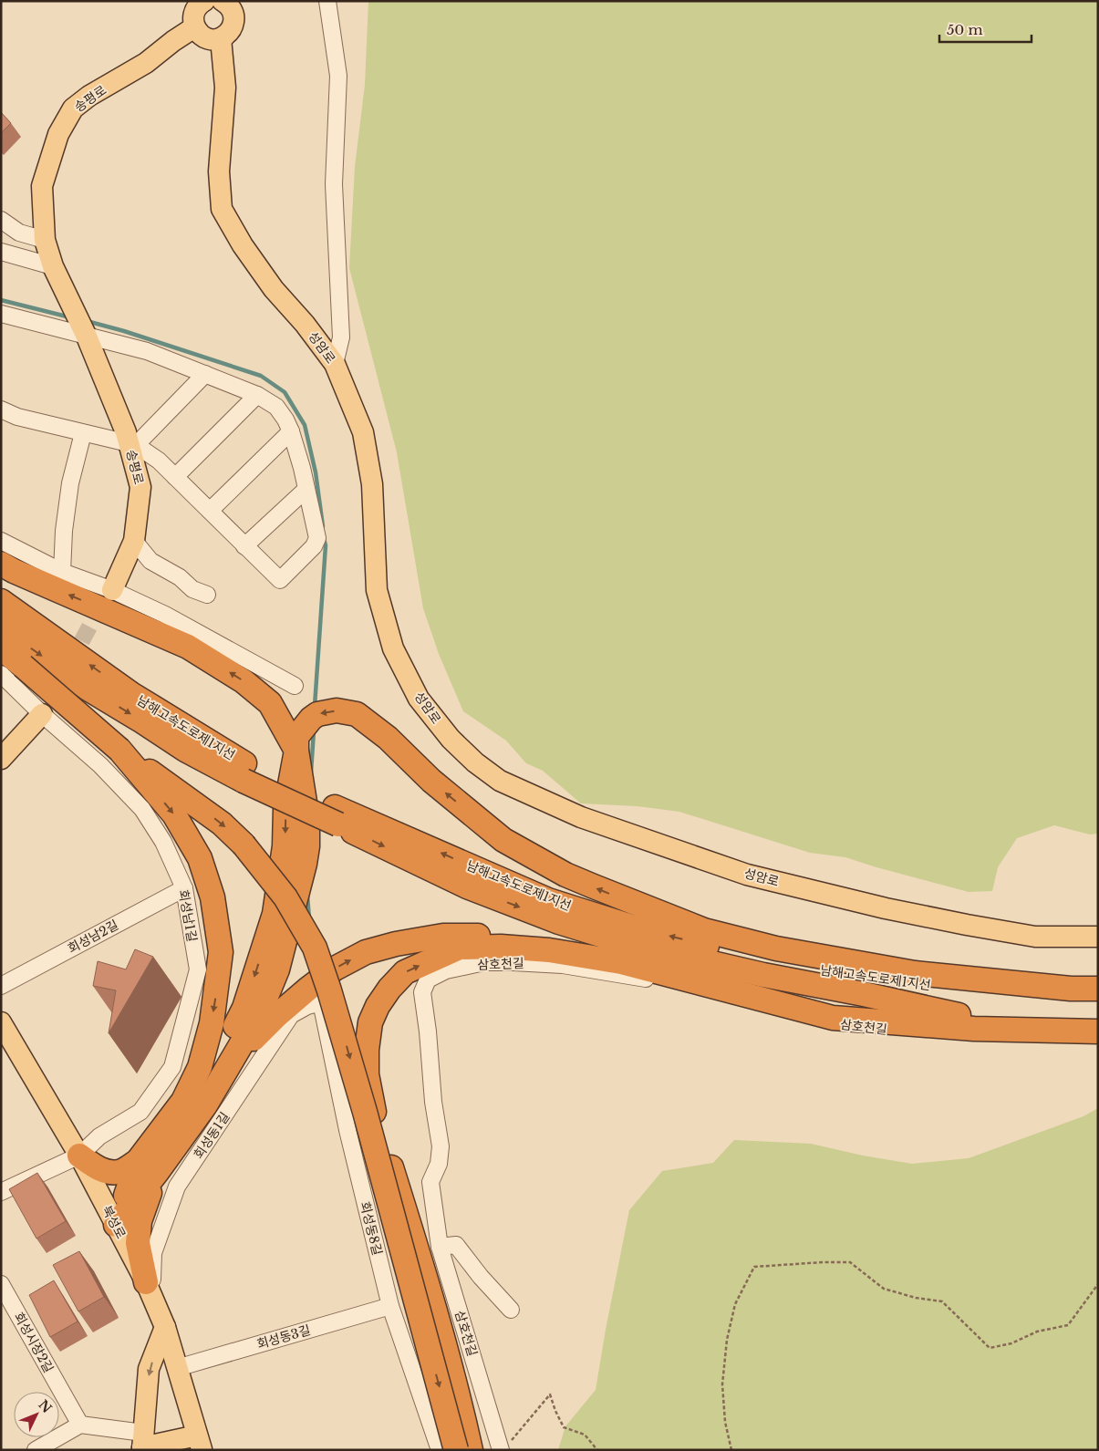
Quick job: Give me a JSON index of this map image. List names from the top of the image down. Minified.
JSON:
{"streets":{"highway":["남해고속도로제1지선"],"main road":["송평로","성암로","북성로"],"street":["회성남1길","회성남2길","삼호천길","회성동1길","회성동8길","회성동3길","회성시장2길"]},"crossings":[["회성남1길","회성남2길"],["회성남1길","북성로"],["회성동1길","북성로"],["회성동1길","회성동8길"],["북성로","회성동3길"],["회성동8길","회성동3길"]],"scale_bar":"50 m","north":"top right"}
